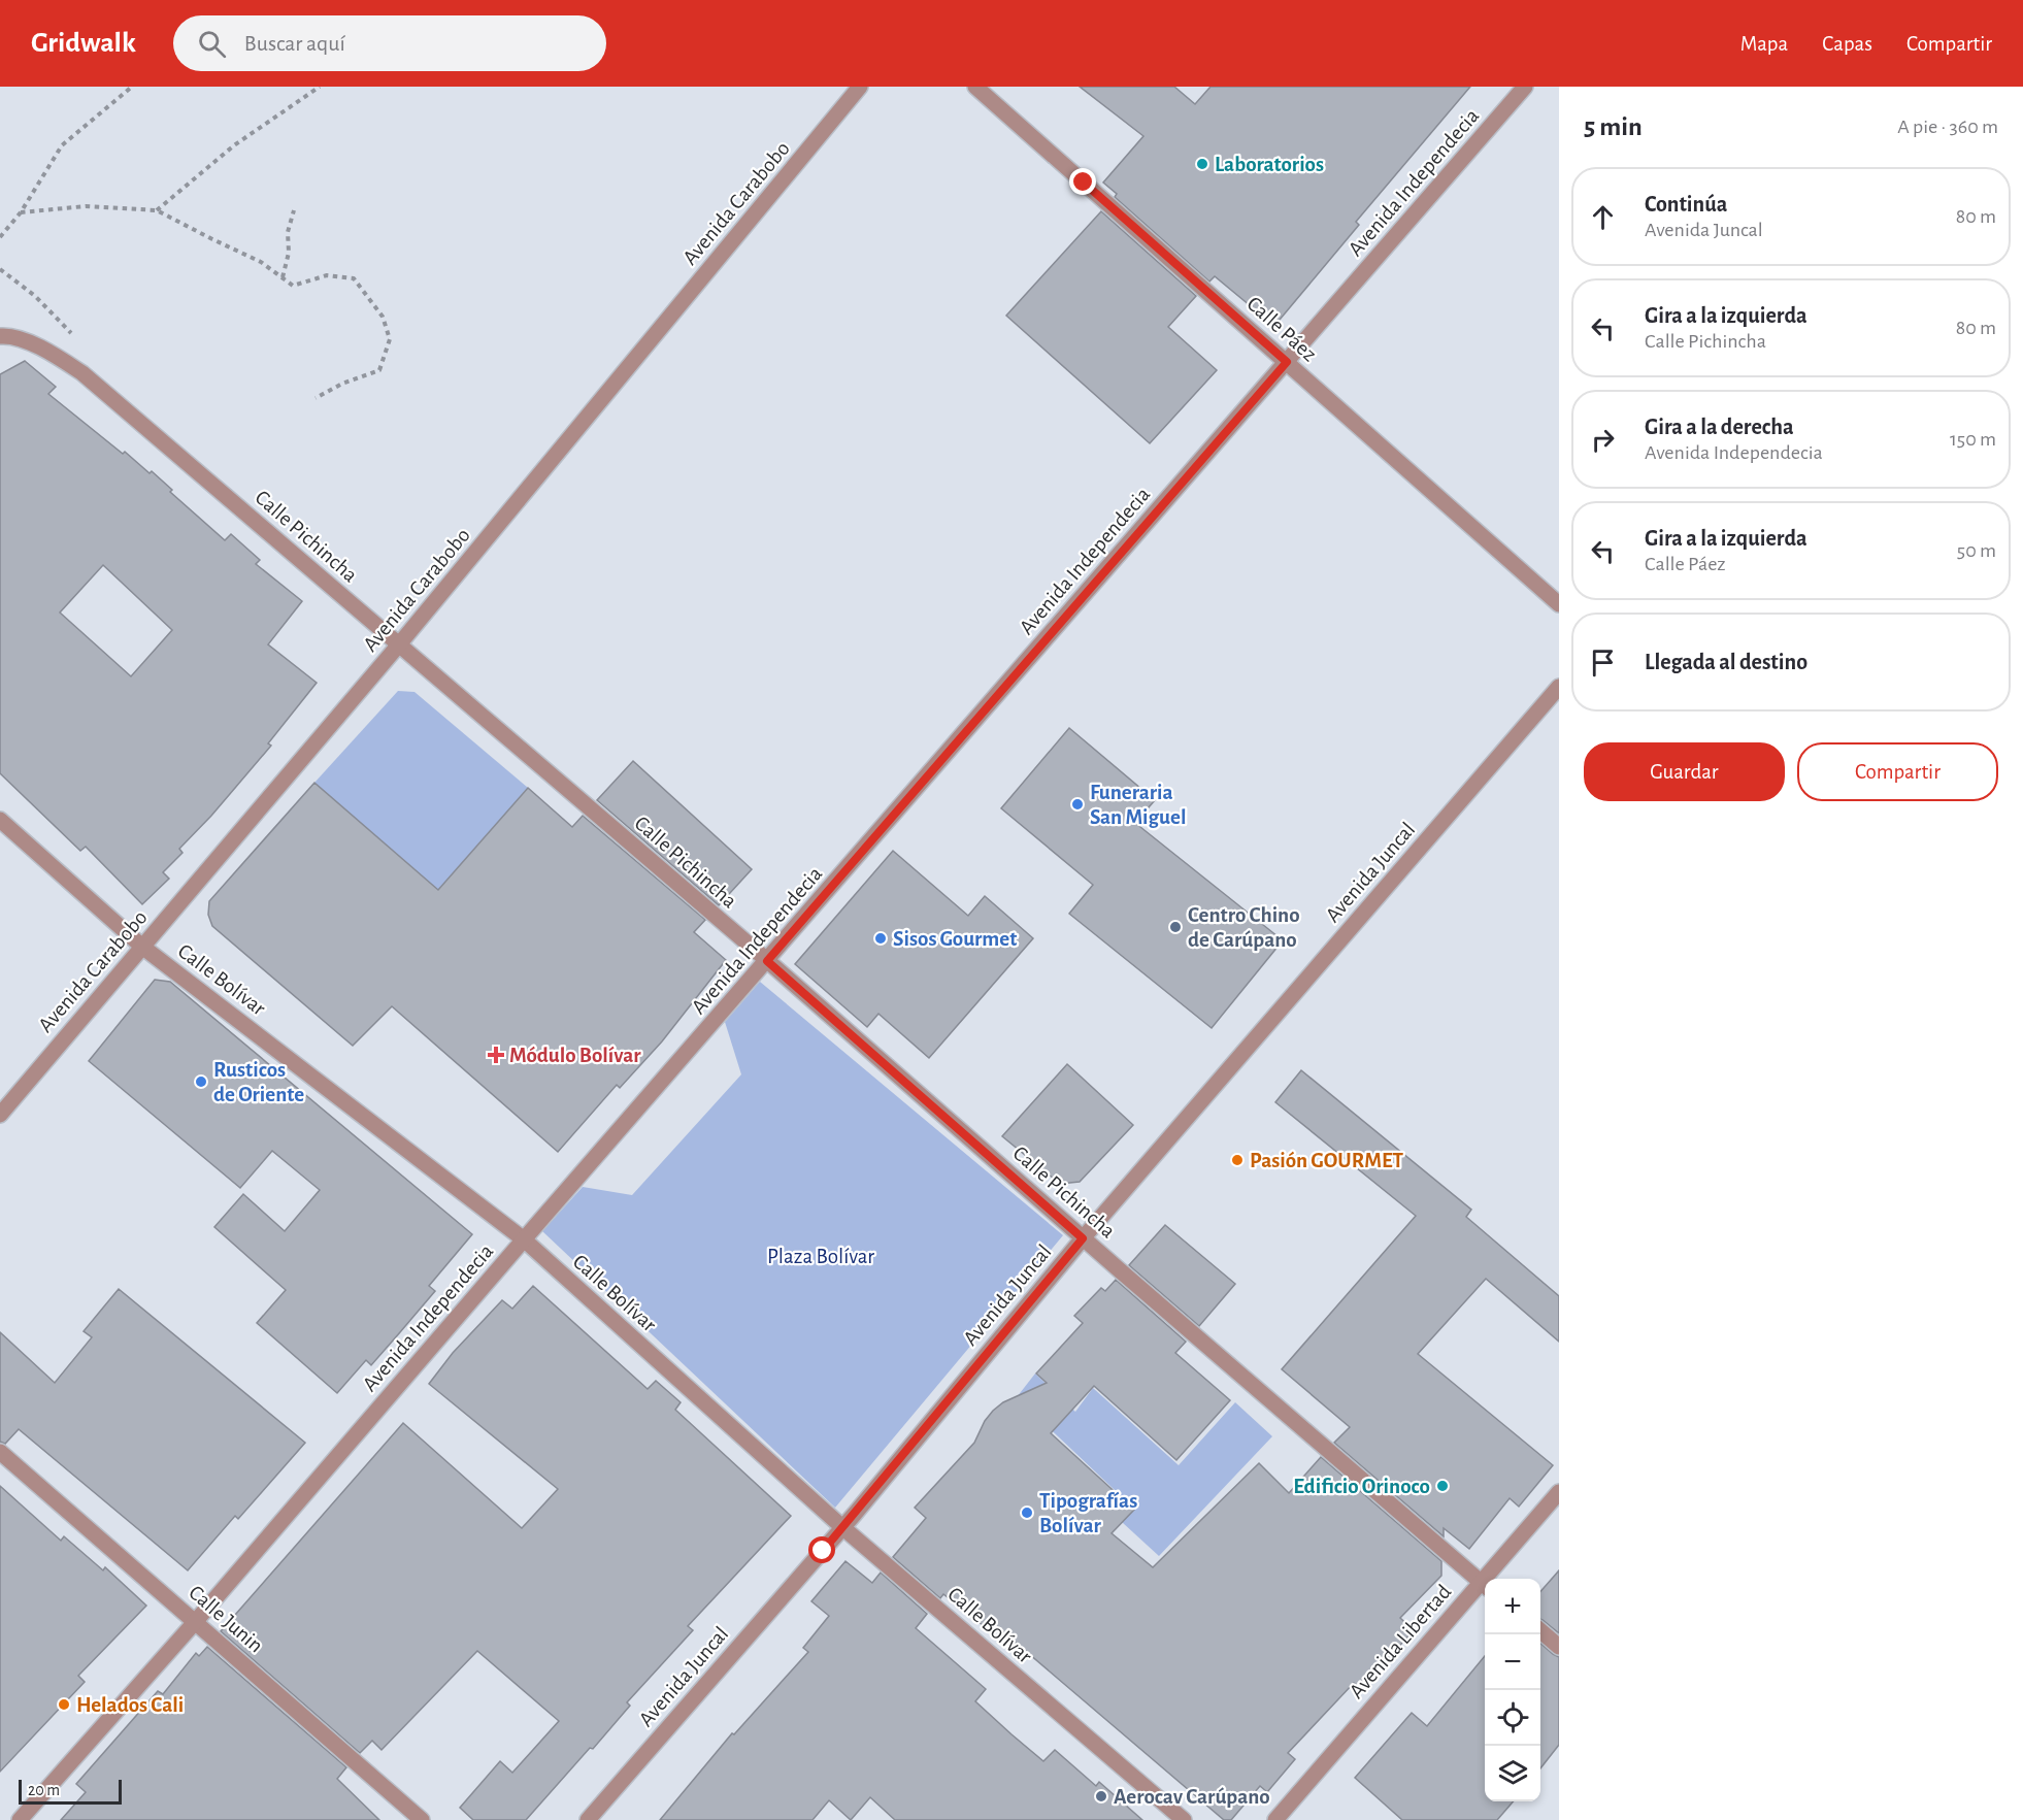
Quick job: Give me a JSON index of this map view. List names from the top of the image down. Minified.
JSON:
{"streets":{"street":["Avenida Independecia","Avenida Carabobo","Calle Páez","Calle Pichincha","Avenida Juncal","Calle Bolívar","Calle Junin","Avenida Libertad"]},"crossings":[["Avenida Independecia","Calle Páez"],["Avenida Independecia","Calle Pichincha"],["Avenida Independecia","Calle Bolívar"],["Avenida Independecia","Calle Junin"],["Avenida Carabobo","Calle Pichincha"],["Avenida Carabobo","Calle Bolívar"],["Calle Pichincha","Avenida Juncal"],["Calle Pichincha","Avenida Libertad"],["Avenida Juncal","Calle Bolívar"]],"parks":["Plaza Bolívar"],"places":{"other":["Laboratorios","Funeraria San Miguel","Centro Chino de Carúpano","Sisos Gourmet","Rusticos de Oriente","Pasión GOURMET","Edificio Orinoco","Tipografías Bolívar","Helados Cali","Aerocav Carúpano"],"health":["Módulo Bolívar"]},"scale_bar":"20 m","page":{"header":"Gridwalk","search":"Buscar aquí","nav":["Mapa","Capas","Compartir"],"heading":["5 min","A pie · 360 m"],"list":[["Continúa","Avenida Juncal","80 m"],["Gira a la izquierda","Calle Pichincha","80 m"],["Gira a la derecha","Avenida Independecia","150 m"],["Gira a la izquierda","Calle Páez","50 m"],"Llegada al destino"],"buttons":["Guardar","Compartir"],"map_buttons":["+","−"],"scale":"20 m"}}
